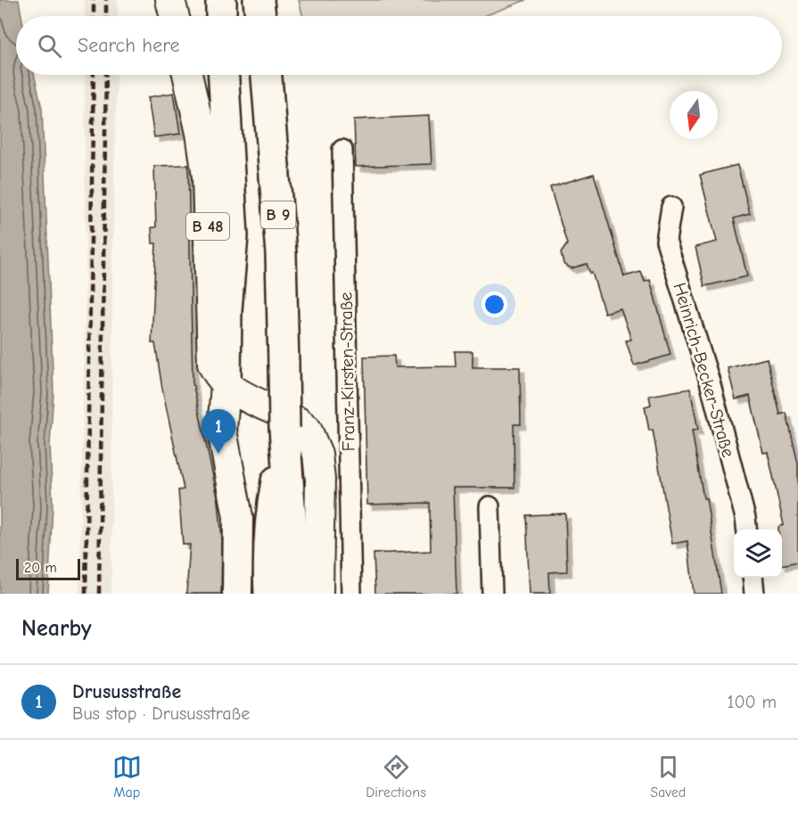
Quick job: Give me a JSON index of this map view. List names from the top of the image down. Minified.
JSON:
{"streets":{"highway":["B 9"],"main road":["B 48"],"street":["Heinrich-Becker-Straße","Franz-Kirsten-Straße"]},"scale_bar":"20 m","north":"bottom","page":{"search":"Search here","pins":"1","scale":"20 m","heading":"Nearby","list":[{"mark":"1","name":"Drususstraße","note":"Bus stop · Drususstraße","value":"100 m"}],"nav":["Map","Directions","Saved"]}}
